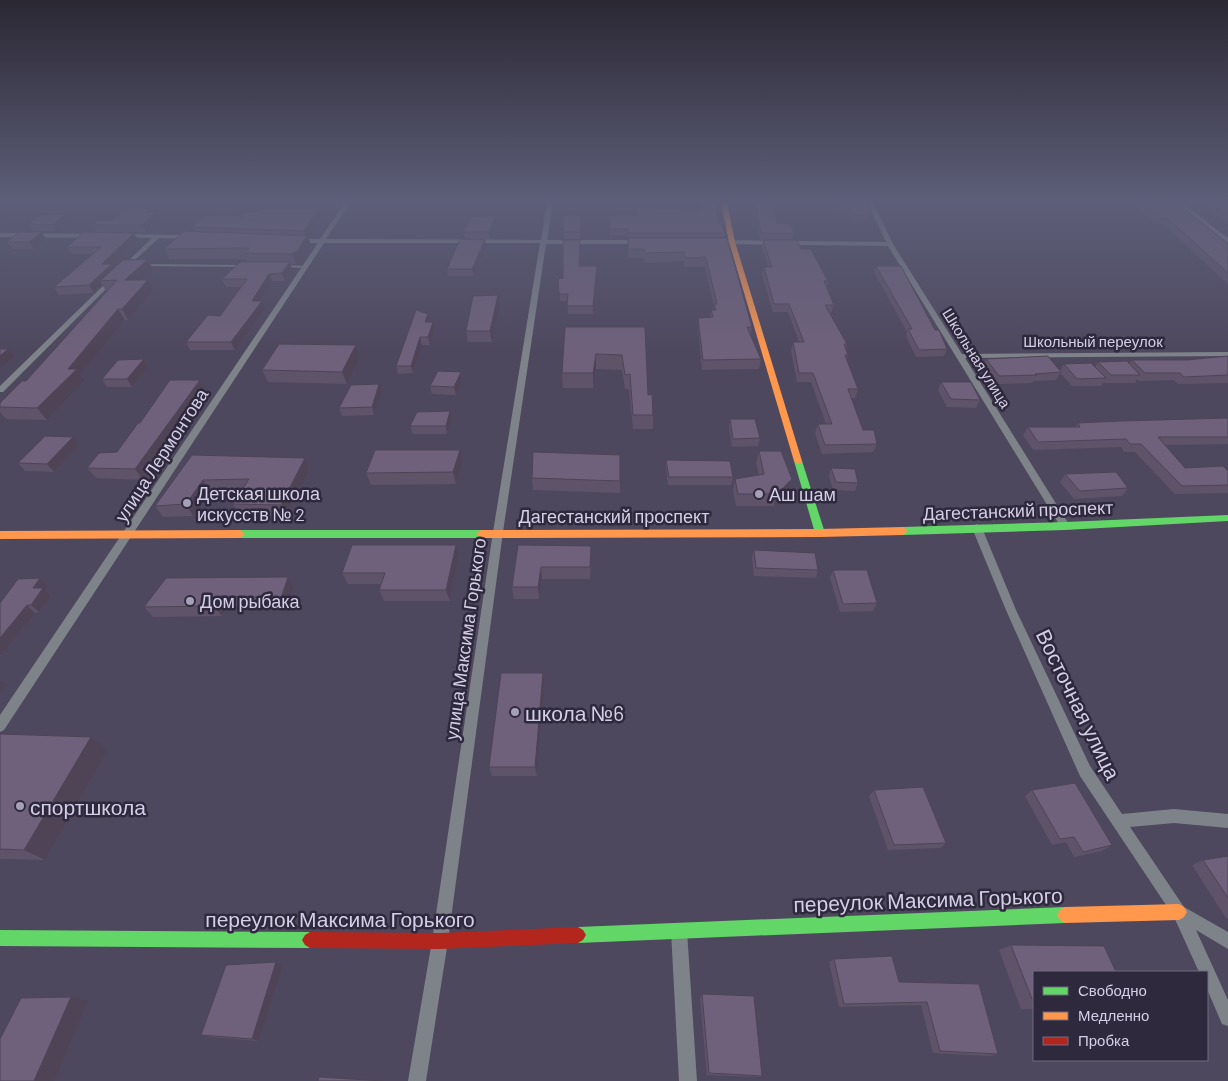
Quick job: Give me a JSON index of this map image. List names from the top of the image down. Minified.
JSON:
{"streets":{"main road":["Дагестанский проспект","переулок Максима Горького"],"street":["Школьный переулок","Школьная улица","улица Лермонтова","улица Максима Горького","Восточная улица"]},"crossings":[["Школьный переулок","Школьная улица"],["Школьная улица","Дагестанский проспект"],["улица Лермонтова","Дагестанский проспект"],["Дагестанский проспект","улица Максима Горького"],["Дагестанский проспект","Восточная улица"],["улица Максима Горького","переулок Максима Горького"],["Восточная улица","переулок Максима Горького"]],"places":["Аш шам","Детская школа искусств № 2","Дом рыбака","школа №6","спортшкола"],"legend":["Свободно","Медленно","Пробка"]}
